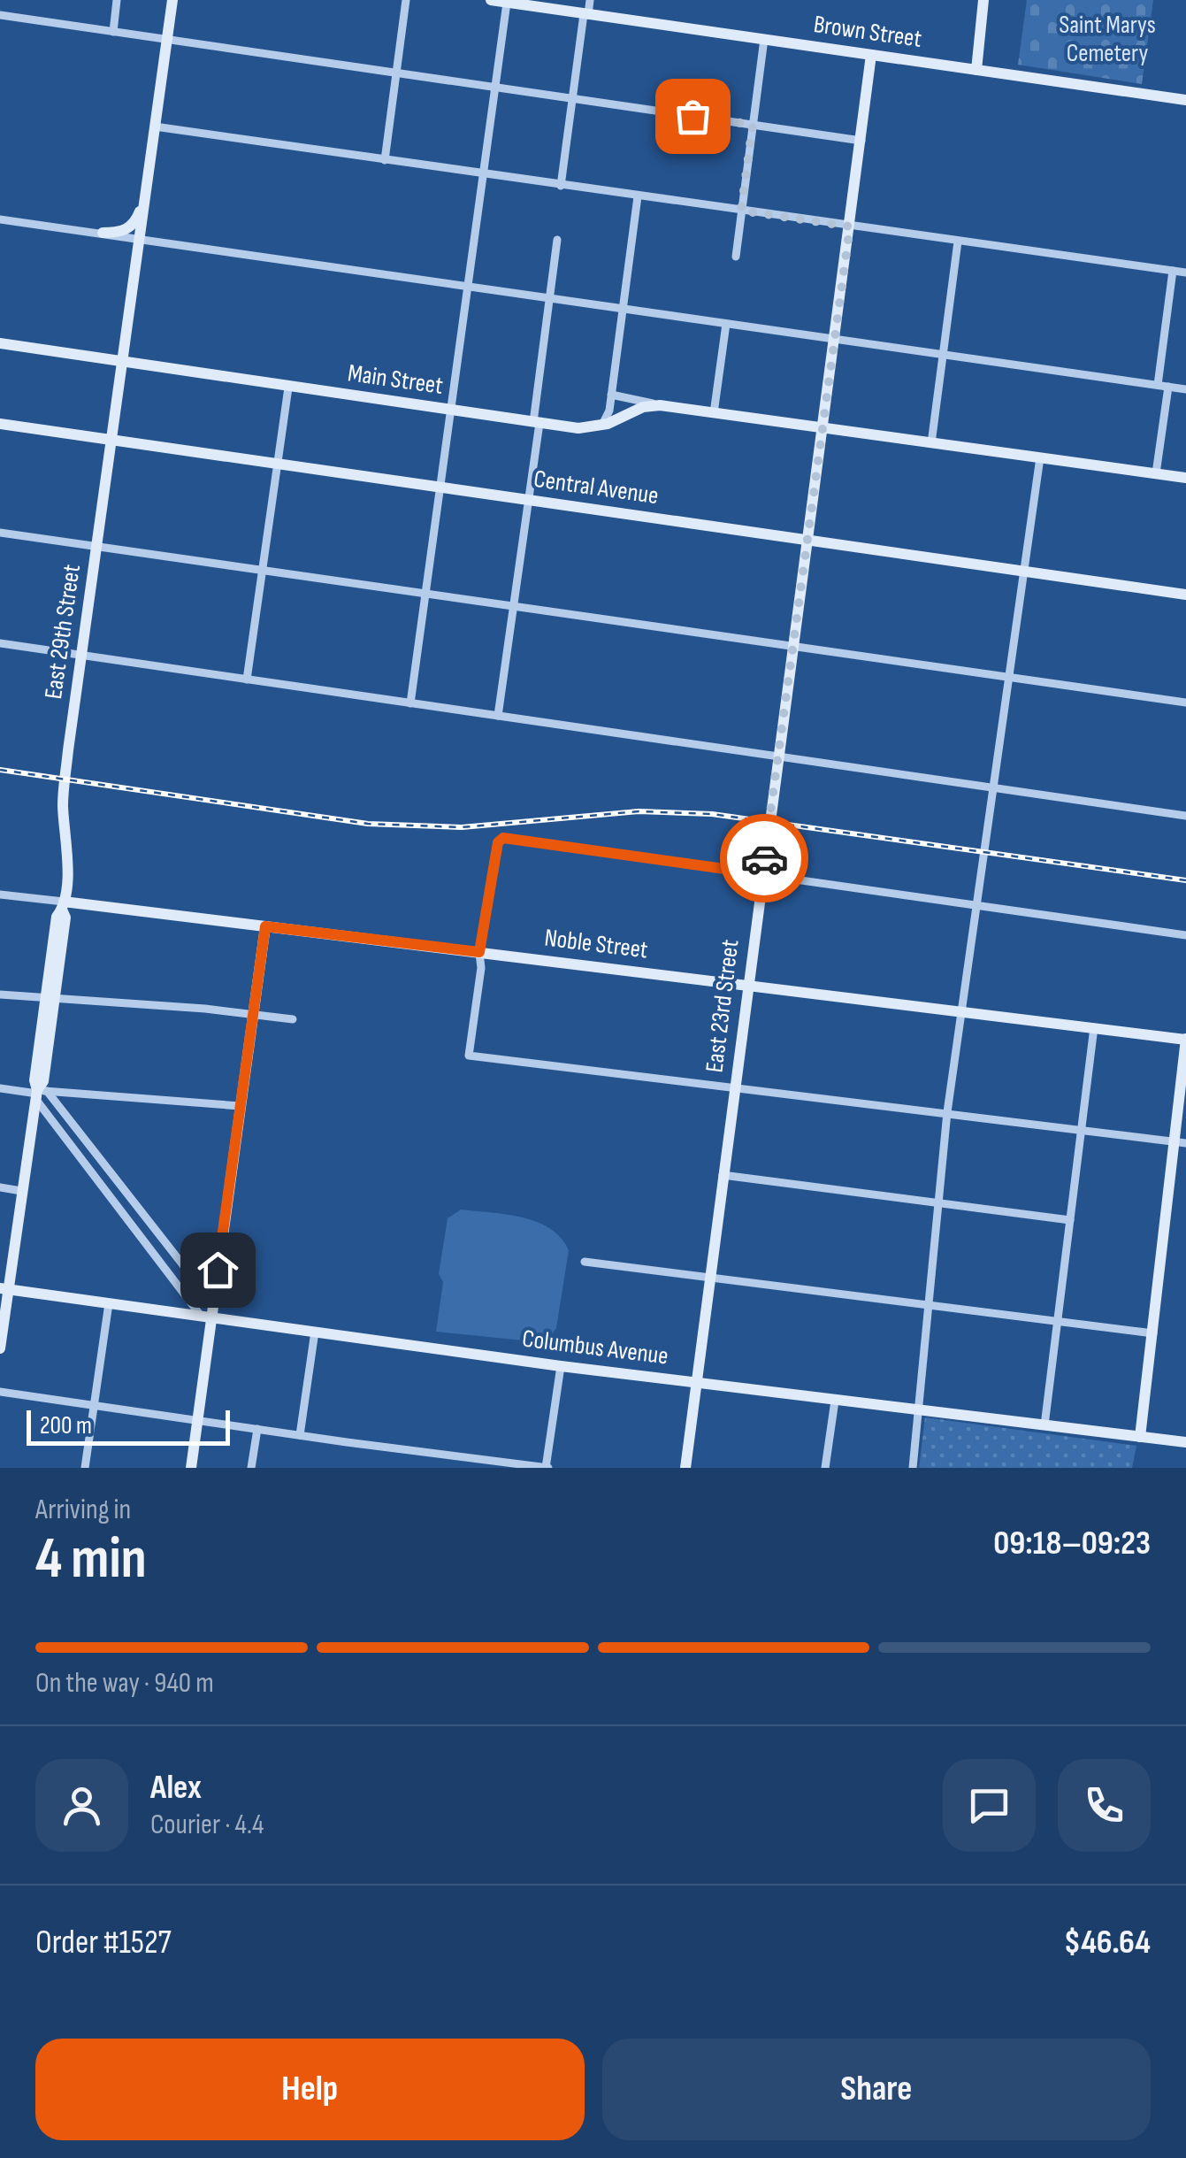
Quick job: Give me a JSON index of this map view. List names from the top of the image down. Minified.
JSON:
{"streets":{"street":["Brown Street","Main Street","Central Avenue","East 29th Street","Noble Street","East 23rd Street","Columbus Avenue"]},"crossings":[["Brown Street","East 23rd Street"],["Main Street","East 29th Street"],["Main Street","East 23rd Street"],["Central Avenue","East 29th Street"],["Central Avenue","East 23rd Street"],["East 29th Street","Noble Street"],["East 29th Street","Columbus Avenue"],["Noble Street","East 23rd Street"],["East 23rd Street","Columbus Avenue"]],"parks":["Saint Marys Cemetery"],"scale_bar":"200 m","page":{"scale":"200 m","heading":["4 min","Arriving in","09:18–09:23"],"panel":["Alex","Courier · 4.4","Order #1527","$46.64"],"bar":"On the way · 940 m","buttons":["Help","Share"]}}
